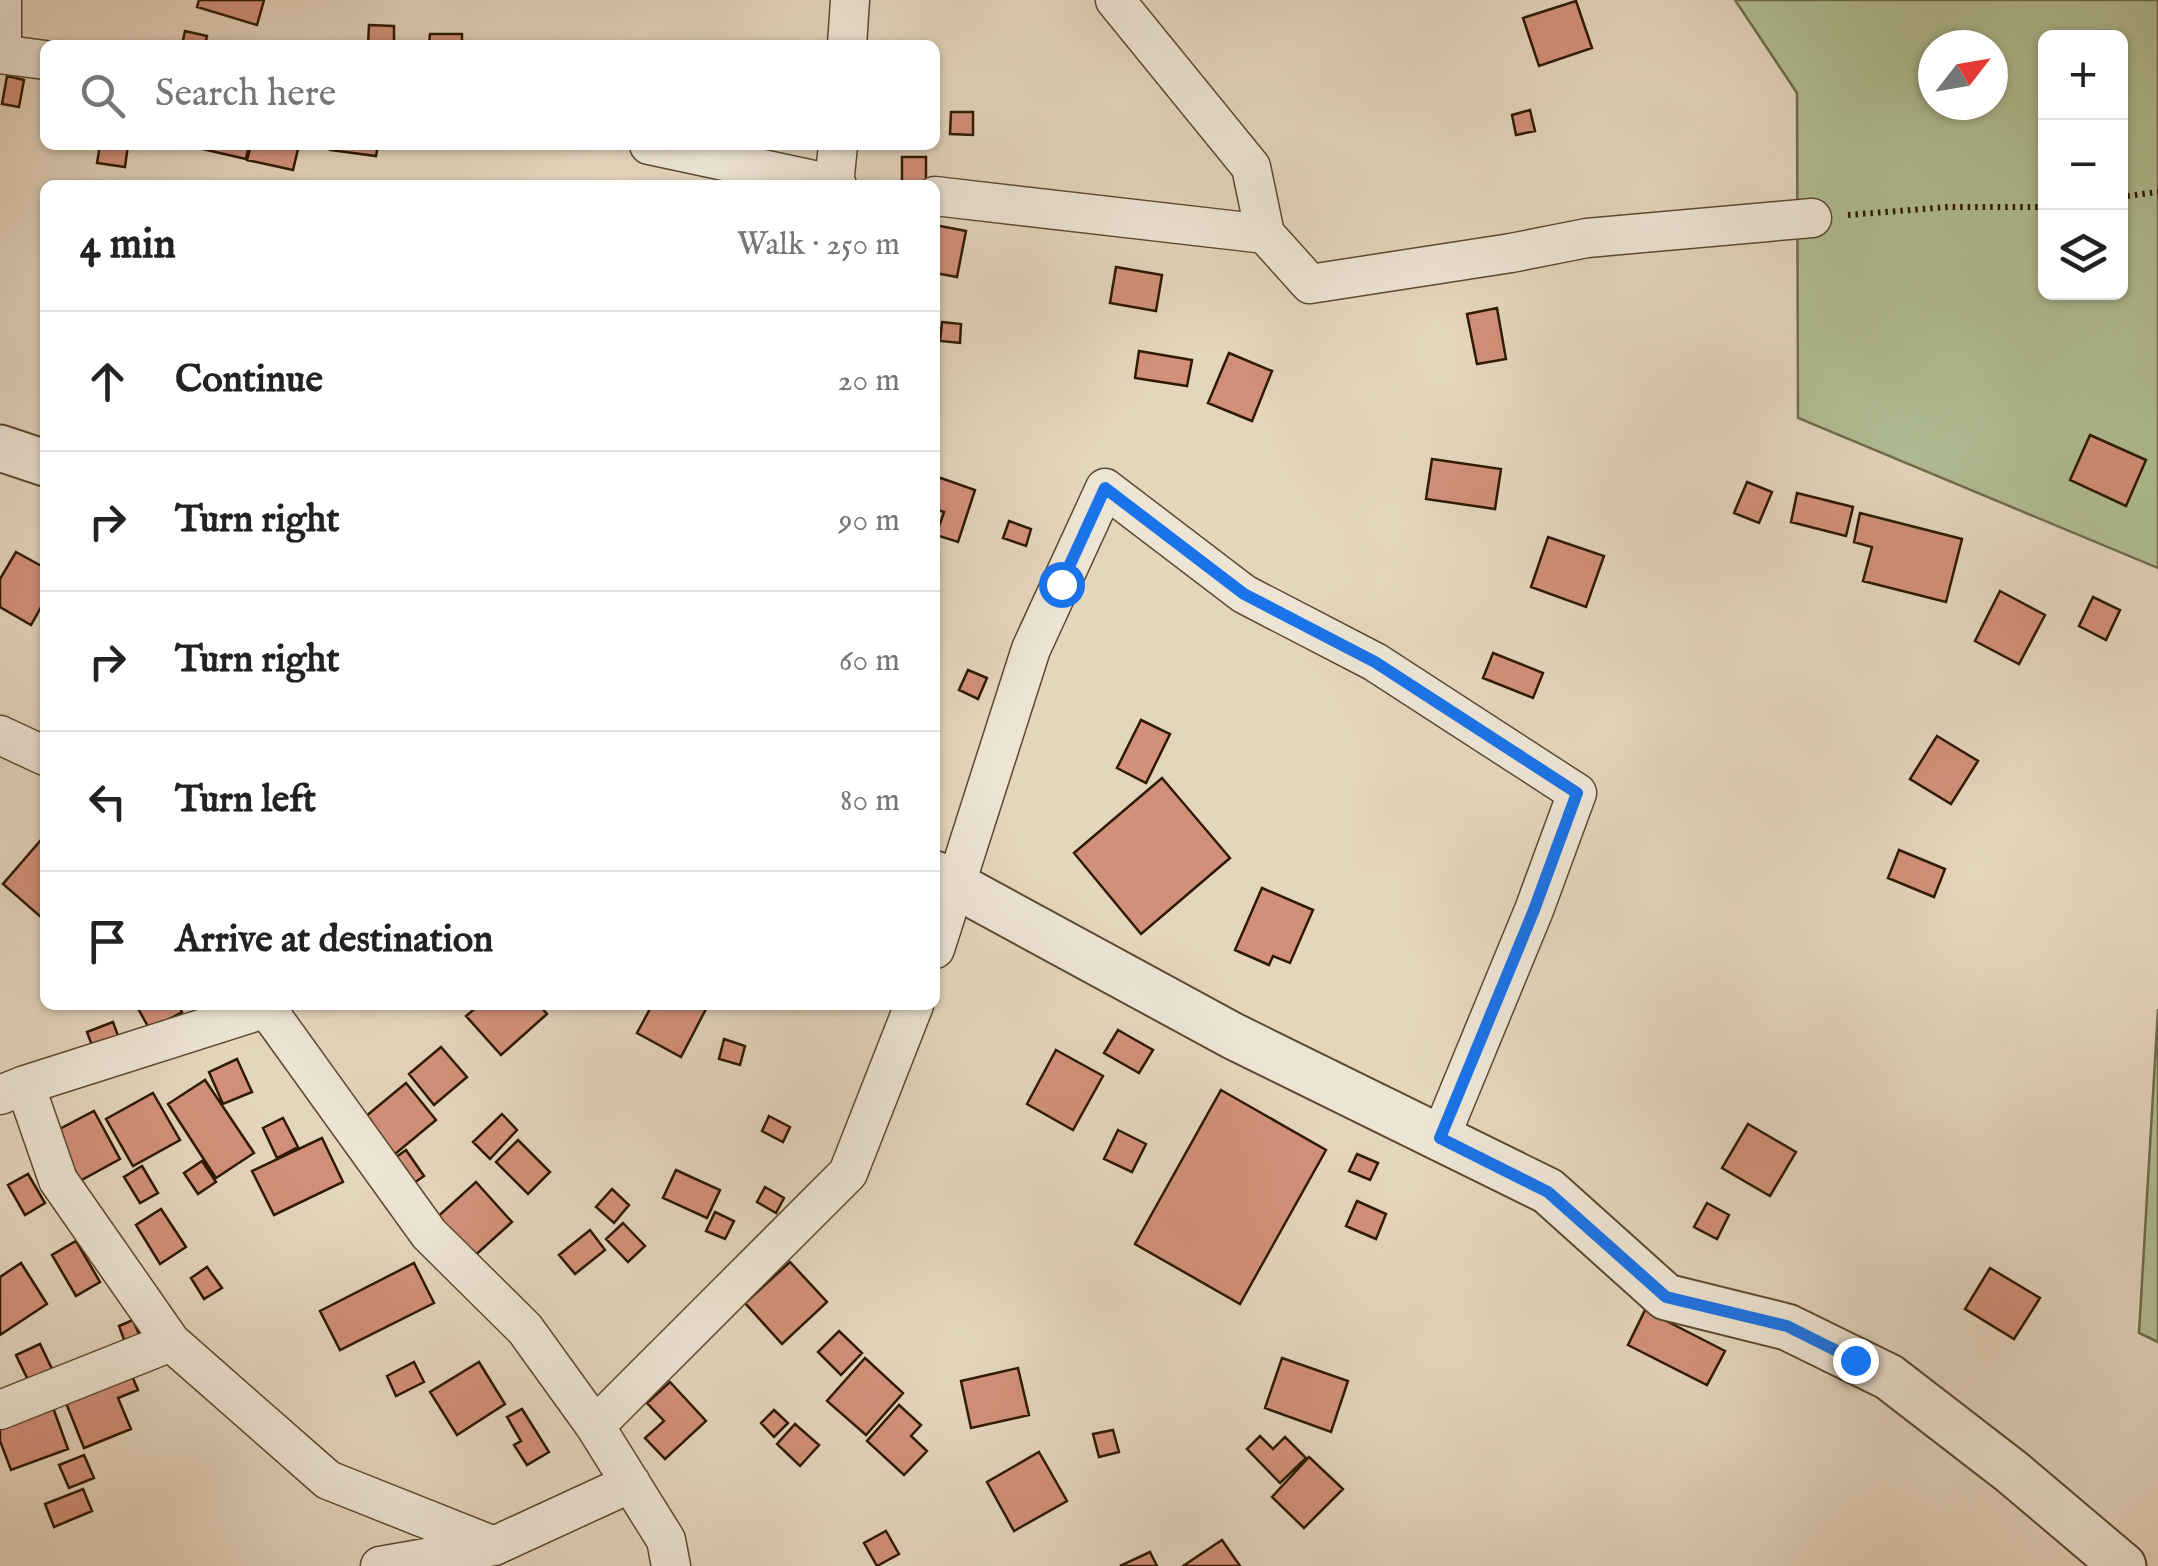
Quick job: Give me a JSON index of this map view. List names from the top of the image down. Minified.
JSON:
{"north":"top right","page":{"map_buttons":["+","−"],"search":"Search here","heading":["4 min","Walk · 250 m"],"list":[["Continue","20 m"],["Turn right","90 m"],["Turn right","60 m"],["Turn left","80 m"],"Arrive at destination"]}}
